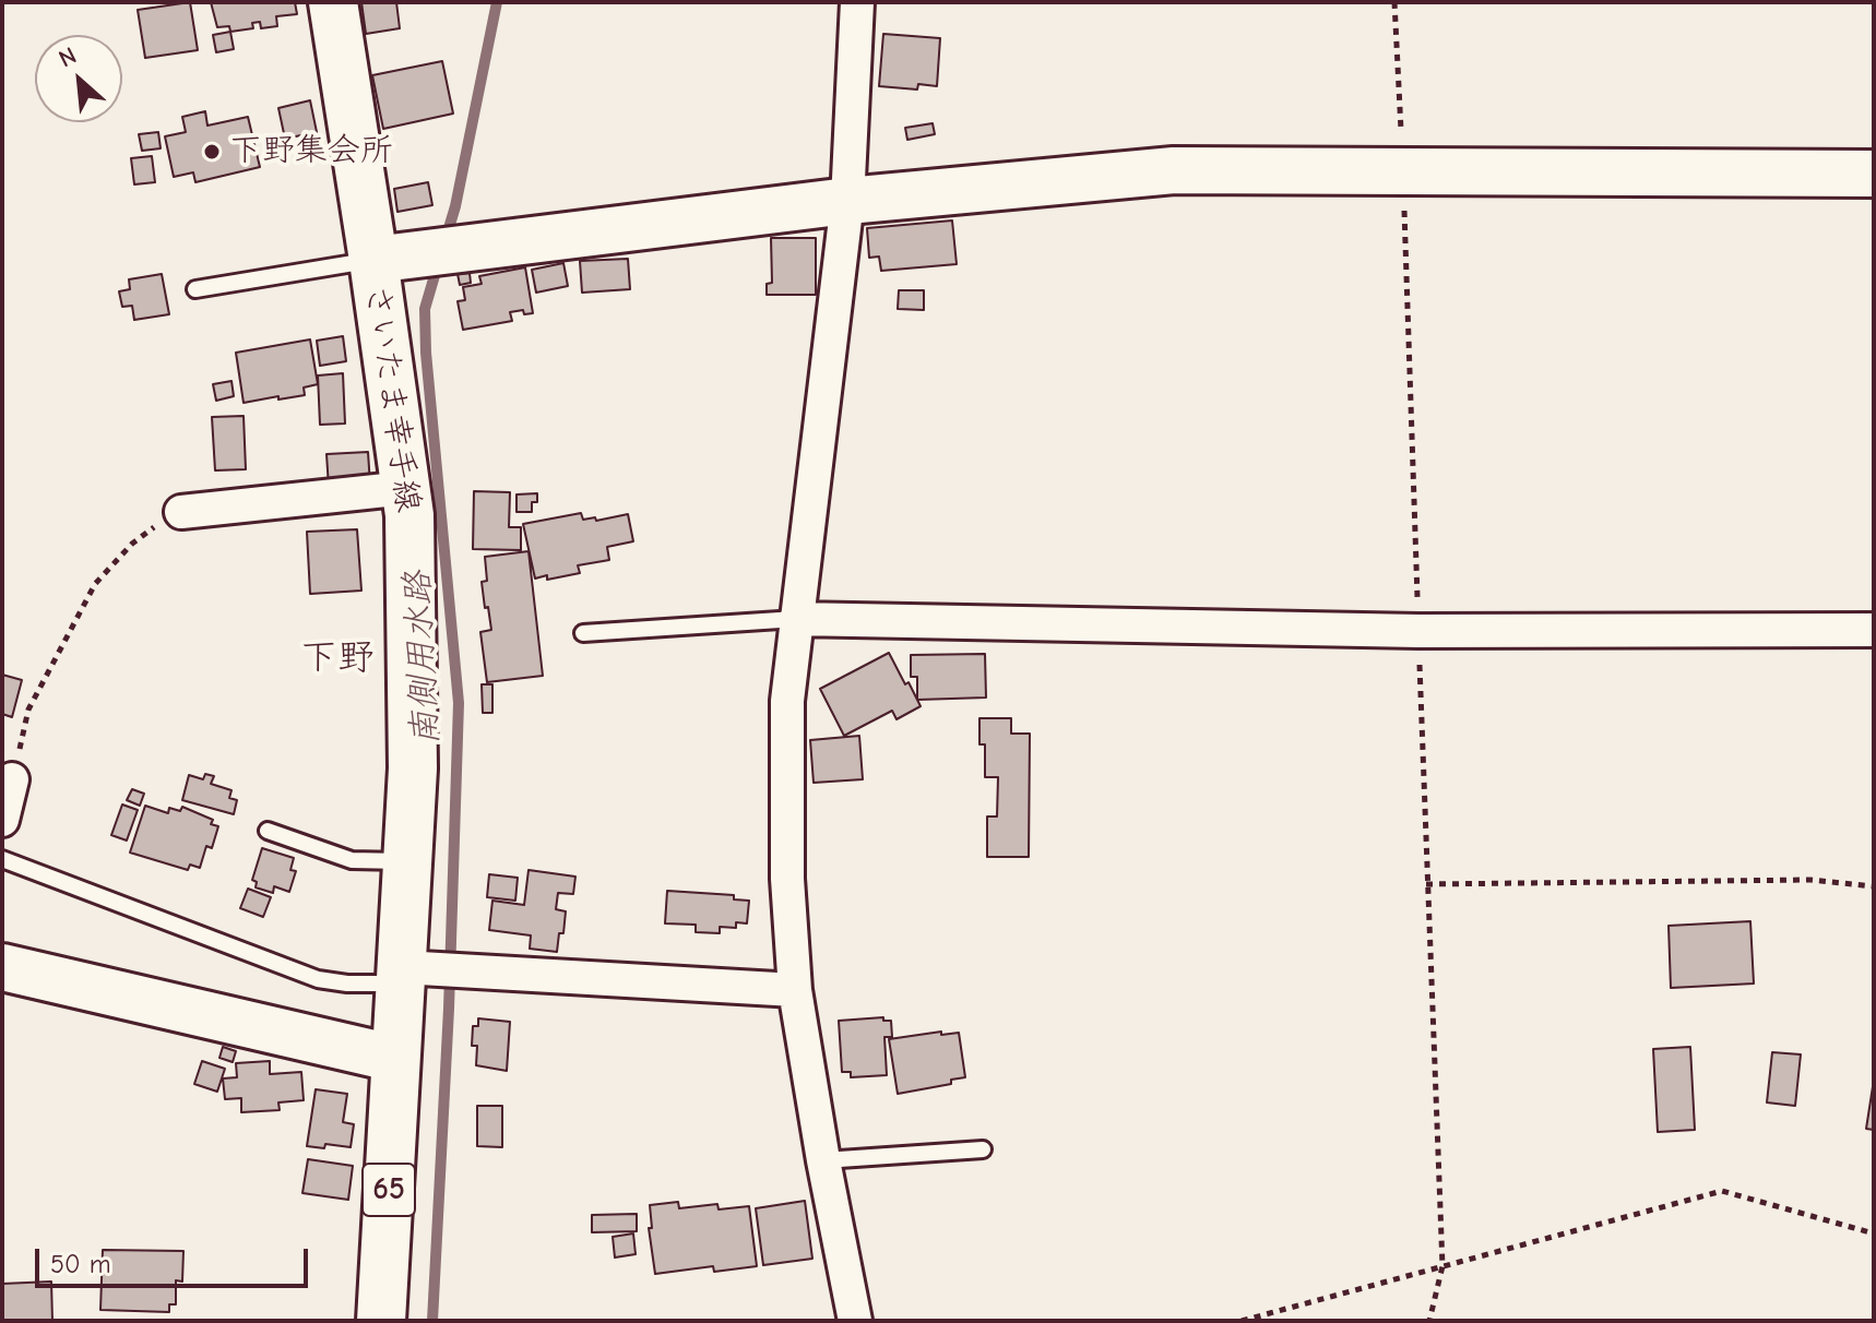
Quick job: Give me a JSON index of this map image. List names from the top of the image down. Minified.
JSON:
{"streets":{"main road":["さいたま幸手線","65"]},"districts":["下野"],"water":["南側用水路"],"places":["下野集会所"],"scale_bar":"50 m","north":"top left"}
